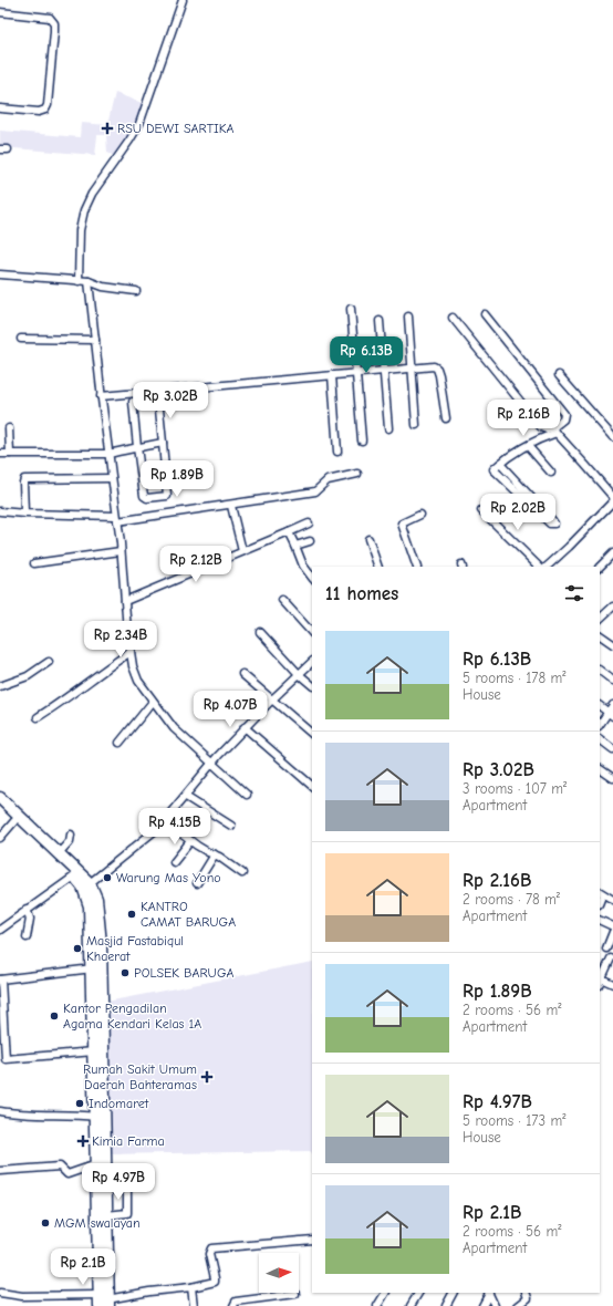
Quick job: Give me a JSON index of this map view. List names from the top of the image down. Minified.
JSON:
{"places":{"health":["RSU DEWI SARTIKA","Rumah Sakit Umum Daerah Bahteramas","Kimia Farma"],"other":["Warung Mas Yono","KANTRO CAMAT BARUGA","Masjid Fastabiqul Khaerat","POLSEK BARUGA","Kantor Pengadilan Agama Kendari Kelas 1A","Indomaret","MGM swalayan"]},"north":"right","page":{"price":["Rp 6.13B","Rp 3.02B","Rp 2.16B","Rp 1.89B","Rp 2.02B","Rp 2.12B","Rp 2.34B","Rp 4.07B","Rp 4.15B","Rp 4.97B","Rp 2.1B"],"heading":"11 homes","list":[{"name":"Rp 6.13B","note":"5 rooms · 178 m² · House"},{"name":"Rp 3.02B","note":"3 rooms · 107 m² · Apartment"},{"name":"Rp 2.16B","note":"2 rooms · 78 m² · Apartment"},{"name":"Rp 1.89B","note":"2 rooms · 56 m² · Apartment"},{"name":"Rp 4.97B","note":"5 rooms · 173 m² · House"},{"name":"Rp 2.1B","note":"2 rooms · 56 m² · Apartment"}]}}
